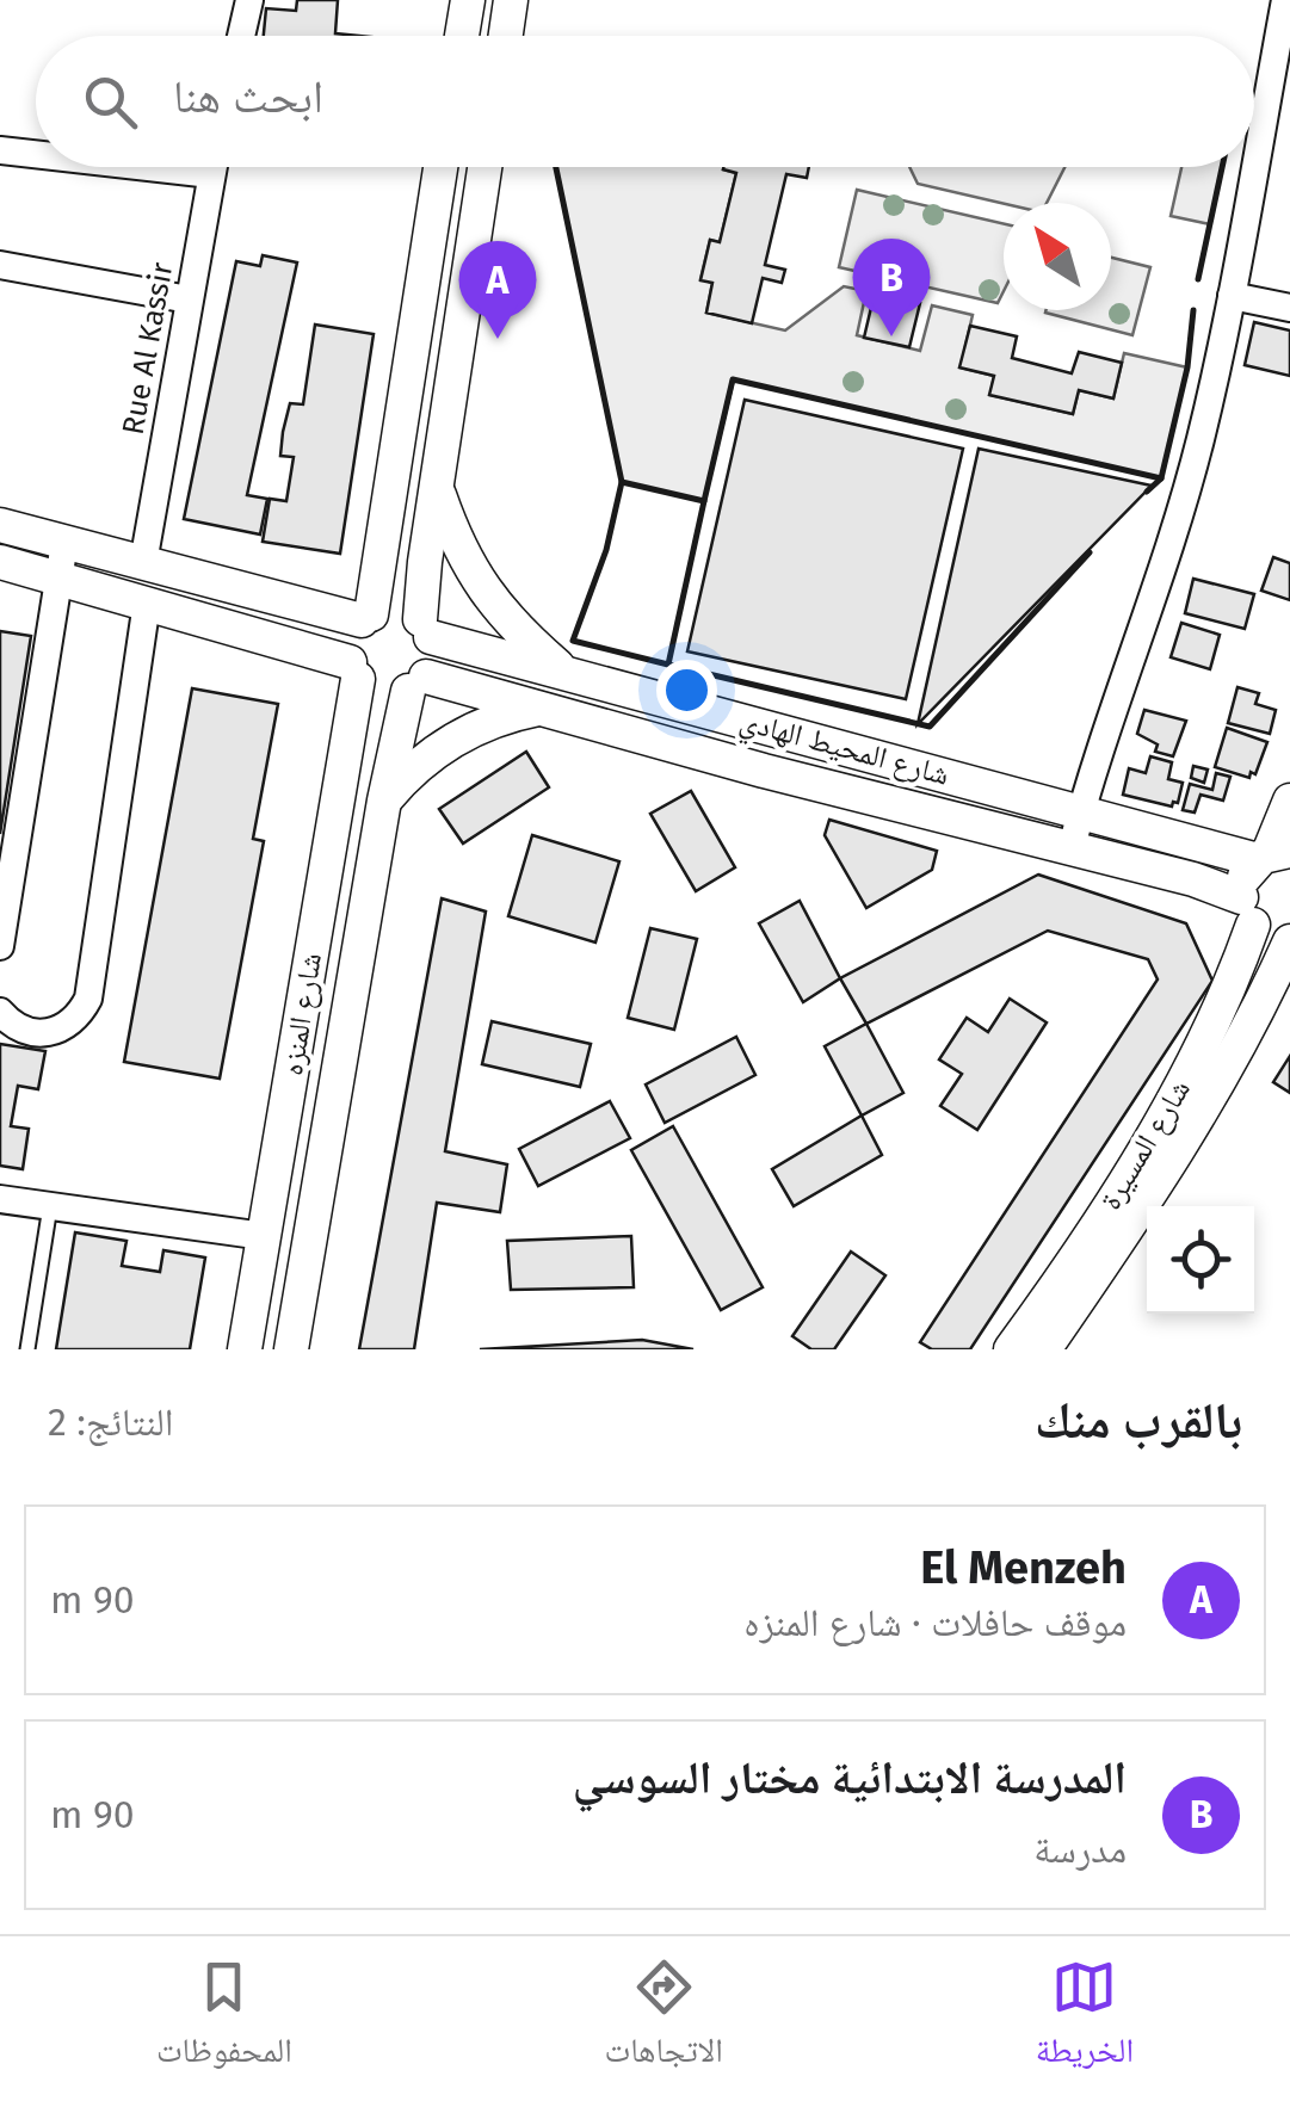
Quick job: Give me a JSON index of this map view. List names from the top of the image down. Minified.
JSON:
{"streets":{"street":["Rue Al Kassir","شارع المحيط الهادي","شارع المنزه","شارع المسيرة"]},"crossings":[["شارع المحيط الهادي","شارع المنزه"],["شارع المحيط الهادي","شارع المسيرة"]],"north":"top left","page":{"search":"ابحث هنا","pins":["B","A"],"heading":["بالقرب منك","النتائج: 2"],"list":[{"mark":"A","name":"El Menzeh","note":"موقف حافلات · شارع المنزه","value":"90 m"},{"mark":"B","name":"المدرسة الابتدائية مختار السوسي","note":"مدرسة","value":"90 m"}],"nav":["الخريطة","الاتجاهات","المحفوظات"]}}
